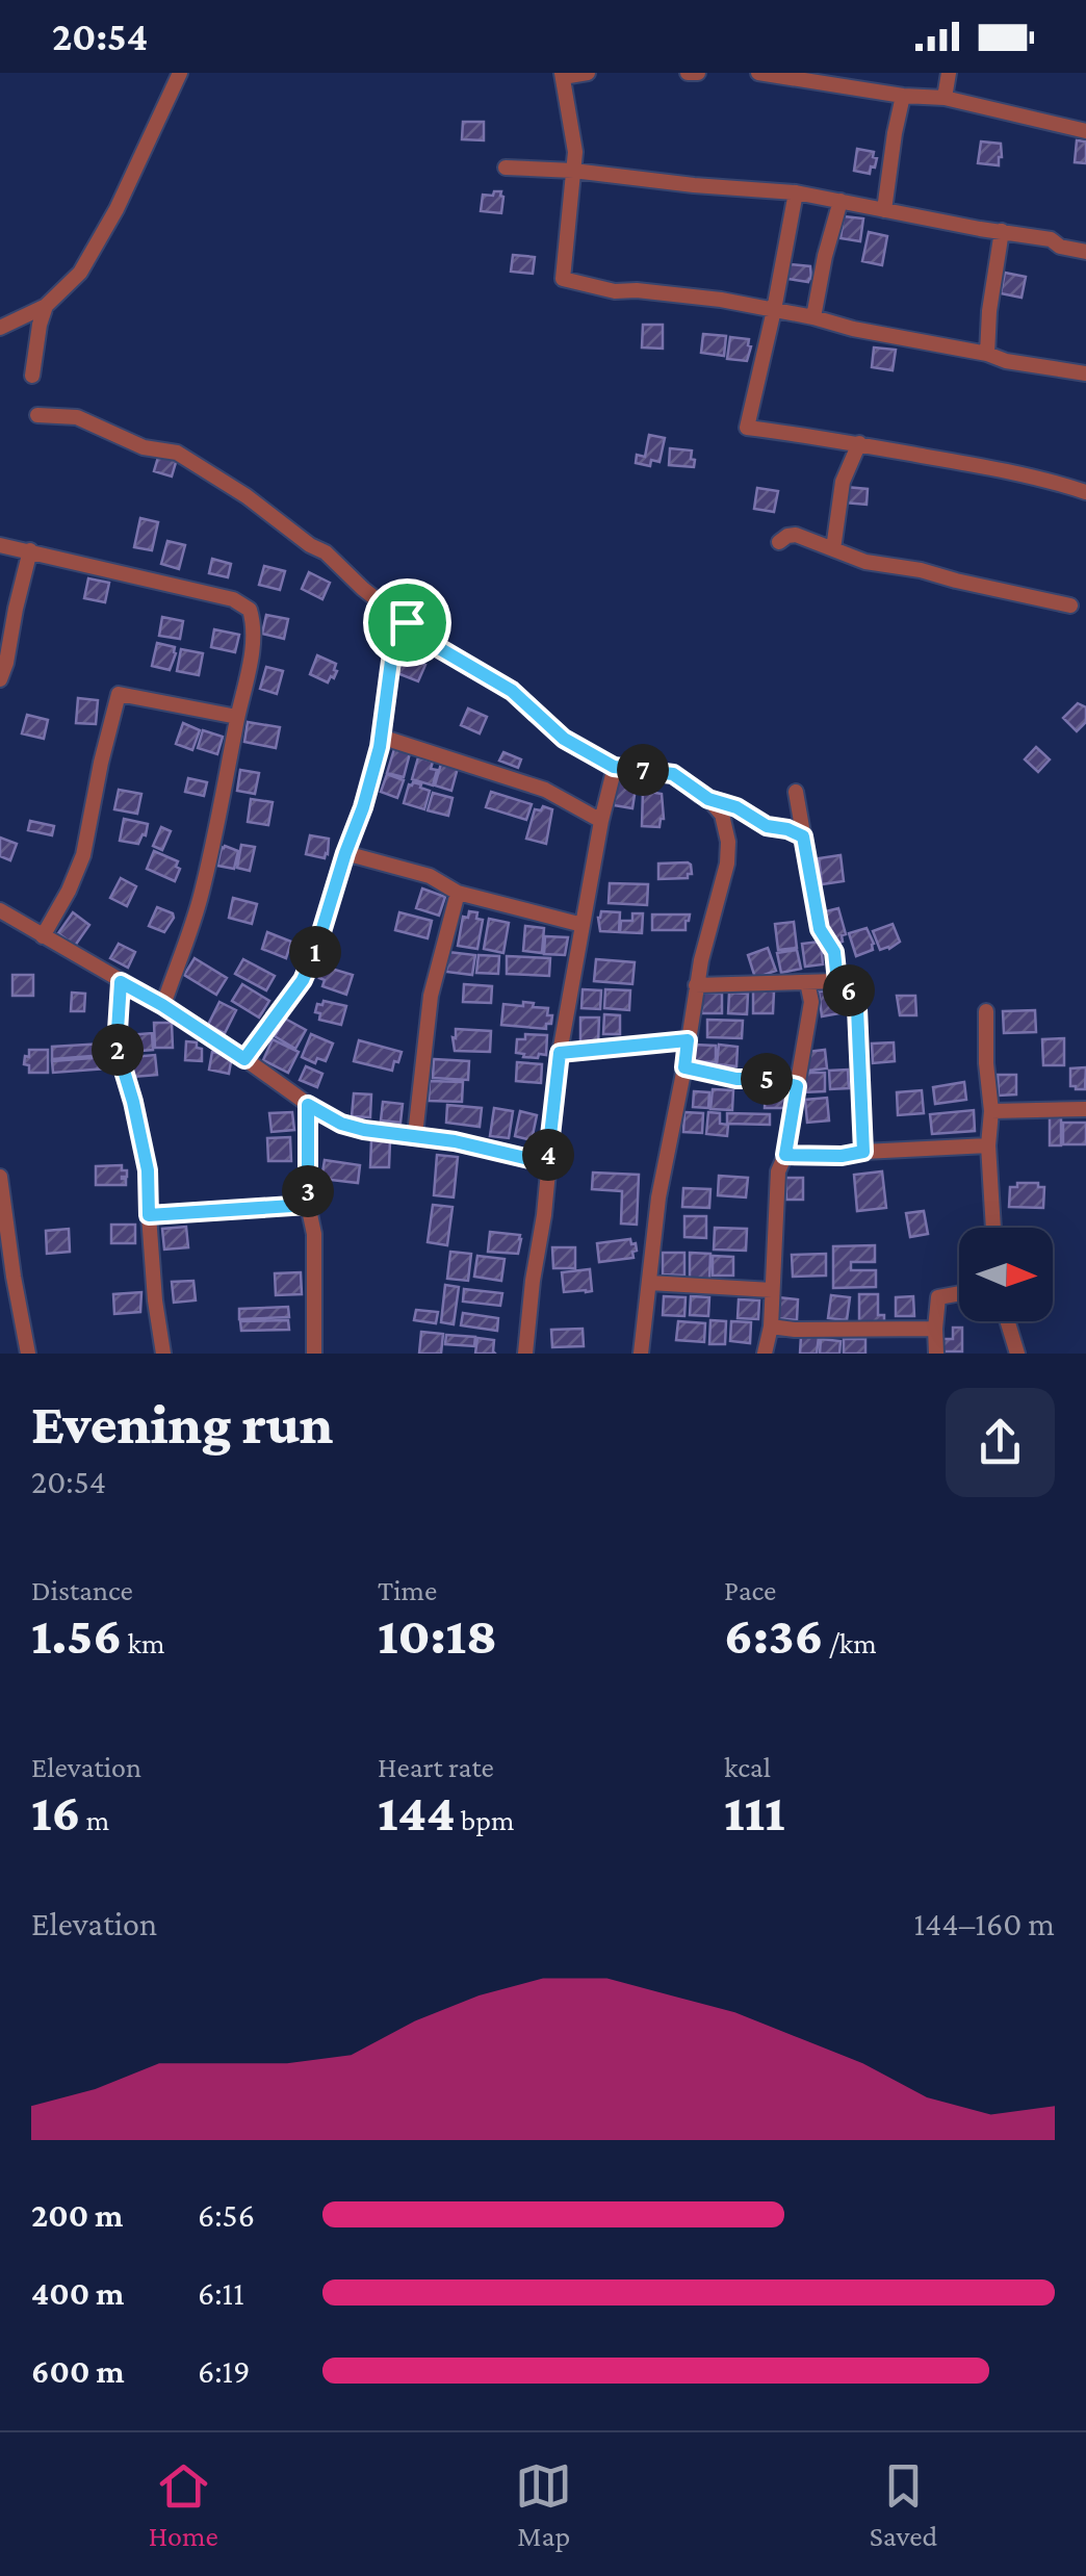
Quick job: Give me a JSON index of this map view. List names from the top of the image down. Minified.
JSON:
{"north":"right","page":{"status":"20:54","pins":["7","1","6","2","5","4","3"],"heading":["Evening run","20:54"],"stats":[["Distance","1.56 km"],["Time","10:18"],["Pace","6:36 /km"],["Elevation","16 m"],["Heart rate","144 bpm"],["kcal","111"]],"chart":["Elevation","144–160 m"],"list":[{"name":"200 m","note":"6:56"},{"name":"400 m","note":"6:11"},{"name":"600 m","note":"6:19"}],"tabs":["Home","Map","Saved"]}}
